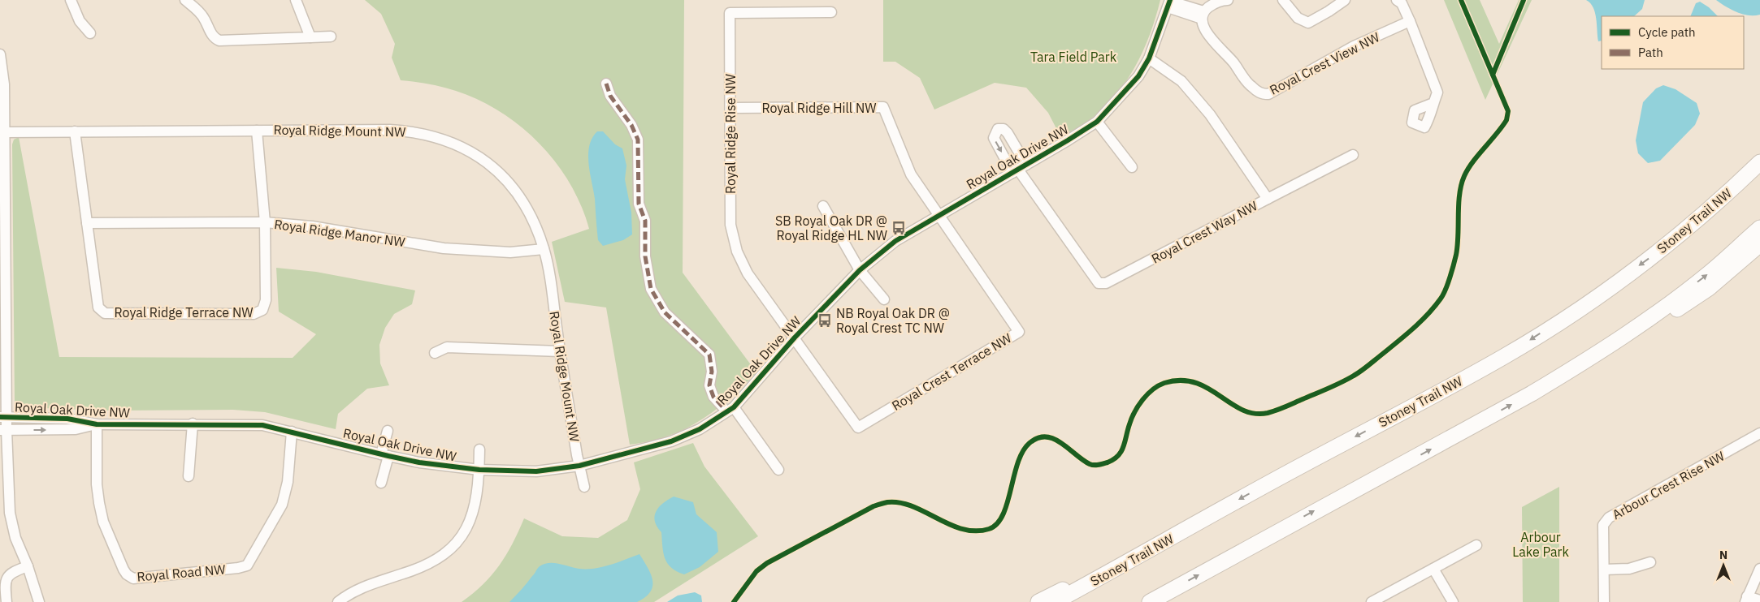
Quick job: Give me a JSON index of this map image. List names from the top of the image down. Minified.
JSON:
{"streets":{"highway":["Stoney Trail NW"],"street":["Royal Crest View NW","Royal Ridge Hill NW","Royal Ridge Mount NW","Royal Ridge Rise NW","Royal Oak Drive NW","Royal Crest Way NW","Royal Ridge Manor NW","Royal Ridge Terrace NW","Royal Crest Terrace NW","Arbour Crest Rise NW","Royal Road NW"]},"crossings":[["Royal Ridge Hill NW","Royal Ridge Rise NW"],["Royal Ridge Hill NW","Royal Oak Drive NW"],["Royal Ridge Hill NW","Royal Crest Terrace NW"],["Royal Ridge Mount NW","Royal Oak Drive NW"],["Royal Ridge Mount NW","Royal Ridge Manor NW"],["Royal Ridge Mount NW","Royal Ridge Terrace NW"],["Royal Ridge Rise NW","Royal Oak Drive NW"],["Royal Ridge Rise NW","Royal Crest Terrace NW"],["Royal Oak Drive NW","Royal Crest Way NW"],["Royal Oak Drive NW","Royal Crest Terrace NW"],["Royal Oak Drive NW","Royal Road NW"],["Royal Ridge Manor NW","Royal Ridge Terrace NW"]],"parks":["Tara Field Park","Arbour Lake Park"],"places":{"bus stop":["SB Royal Oak DR @ Royal Ridge HL NW","NB Royal Oak DR @ Royal Crest TC NW"]},"legend":["Cycle path","Path"],"north":"top"}
